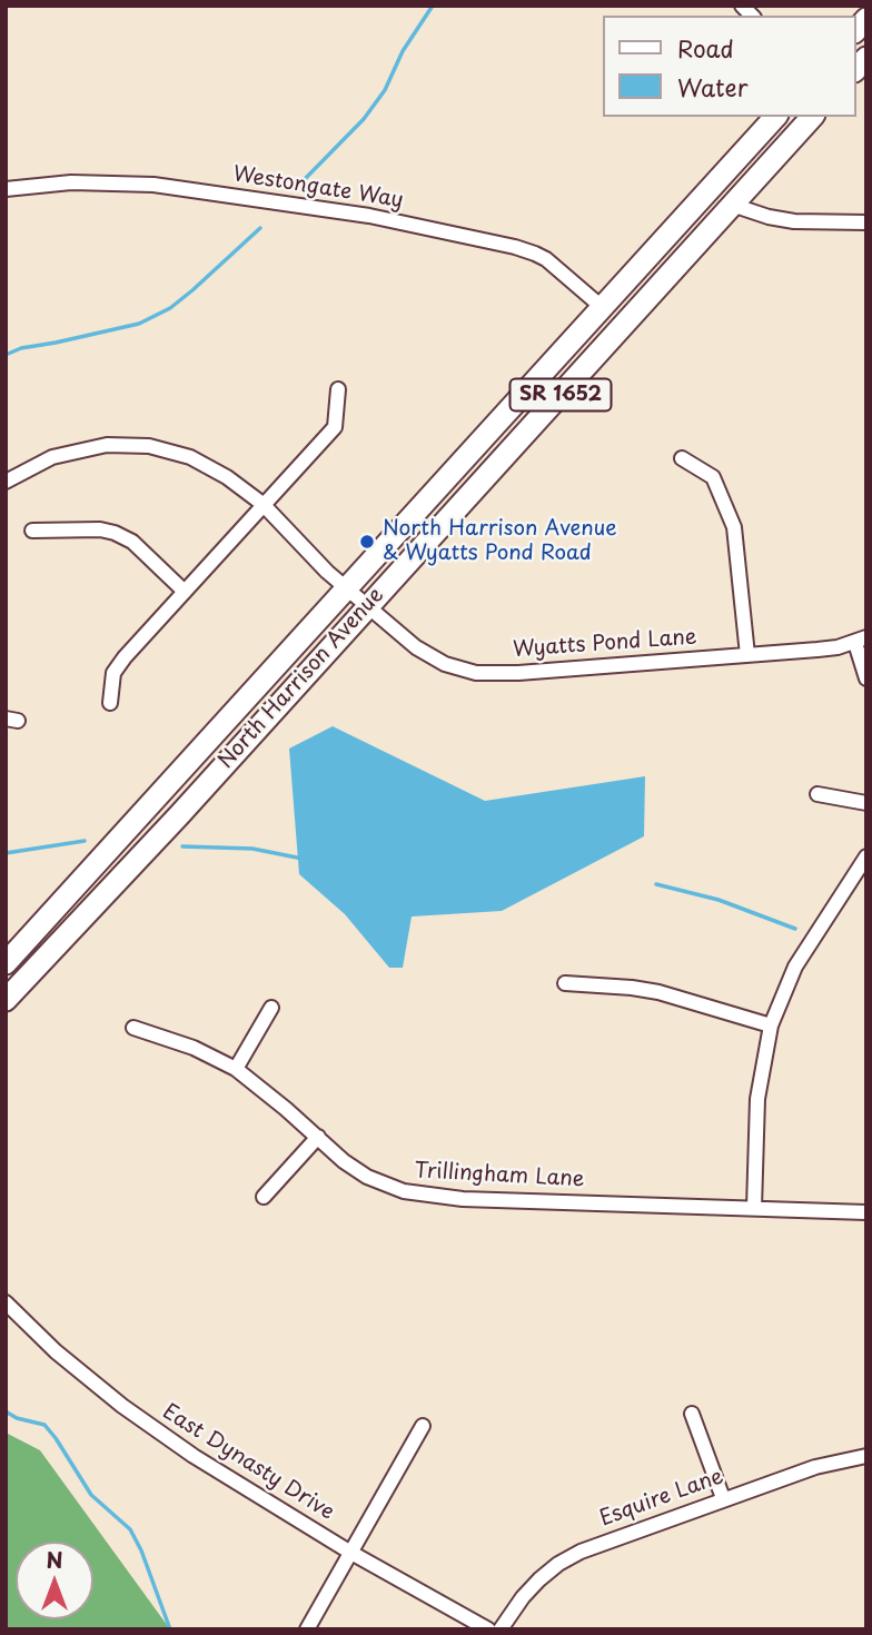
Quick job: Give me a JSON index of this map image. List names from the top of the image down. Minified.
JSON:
{"streets":{"main road":["SR 1652","North Harrison Avenue"],"street":["Westongate Way","Wyatts Pond Lane","Trillingham Lane","East Dynasty Drive","Esquire Lane"]},"crossings":[["Westongate Way","North Harrison Avenue"],["Wyatts Pond Lane","North Harrison Avenue"]],"places":["North Harrison Avenue & Wyatts Pond Road"],"legend":["Road","Water"],"north":"top"}
